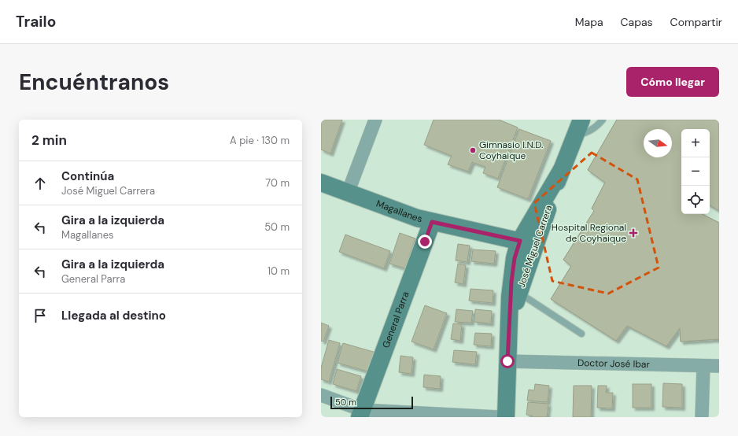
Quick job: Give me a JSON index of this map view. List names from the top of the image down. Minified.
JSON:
{"streets":{"street":["Magallanes","José Miguel Carrera","General Parra","Doctor José Ibar"]},"crossings":[["Magallanes","José Miguel Carrera"],["Magallanes","General Parra"],["José Miguel Carrera","Doctor José Ibar"]],"places":{"other":["Gimnasio I.N.D. Coyhaique"],"health":["Hospital Regional de Coyhaique"]},"scale_bar":"50 m","north":"right","page":{"header":"Trailo","nav":["Mapa","Capas","Compartir"],"buttons":"Cómo llegar","title":"Encuéntranos","heading":["2 min","A pie · 130 m"],"map_buttons":["+","−"],"list":[["Continúa","José Miguel Carrera","70 m"],["Gira a la izquierda","Magallanes","50 m"],["Gira a la izquierda","General Parra","10 m"],"Llegada al destino"],"scale":"50 m"}}
